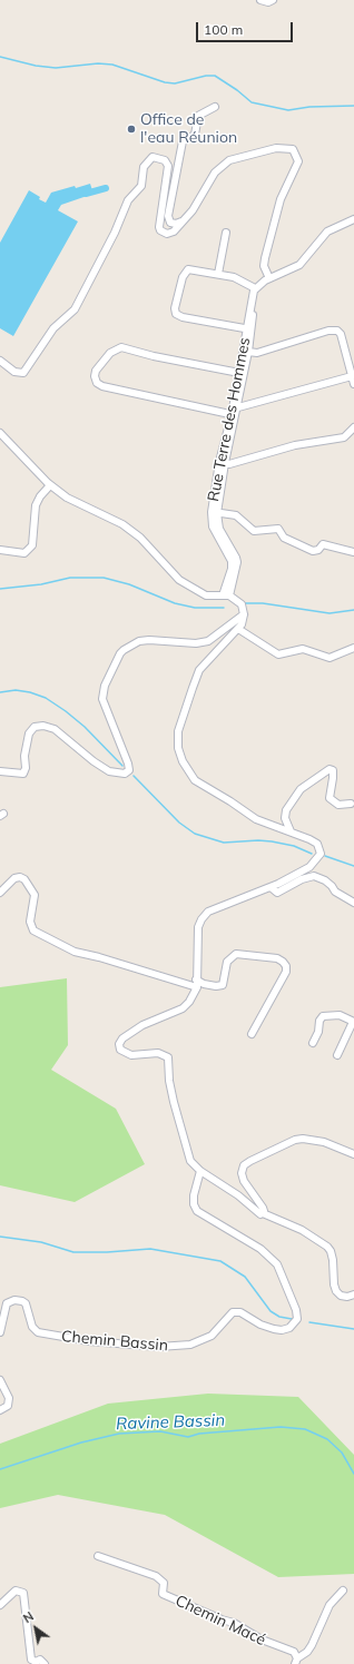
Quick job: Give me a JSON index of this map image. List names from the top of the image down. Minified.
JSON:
{"streets":{"street":["Rue Terre des Hommes","Chemin Bassin","Chemin Macé"]},"water":["Ravine Bassin"],"places":["Office de l'eau Réunion"],"scale_bar":"100 m","north":"top left"}
